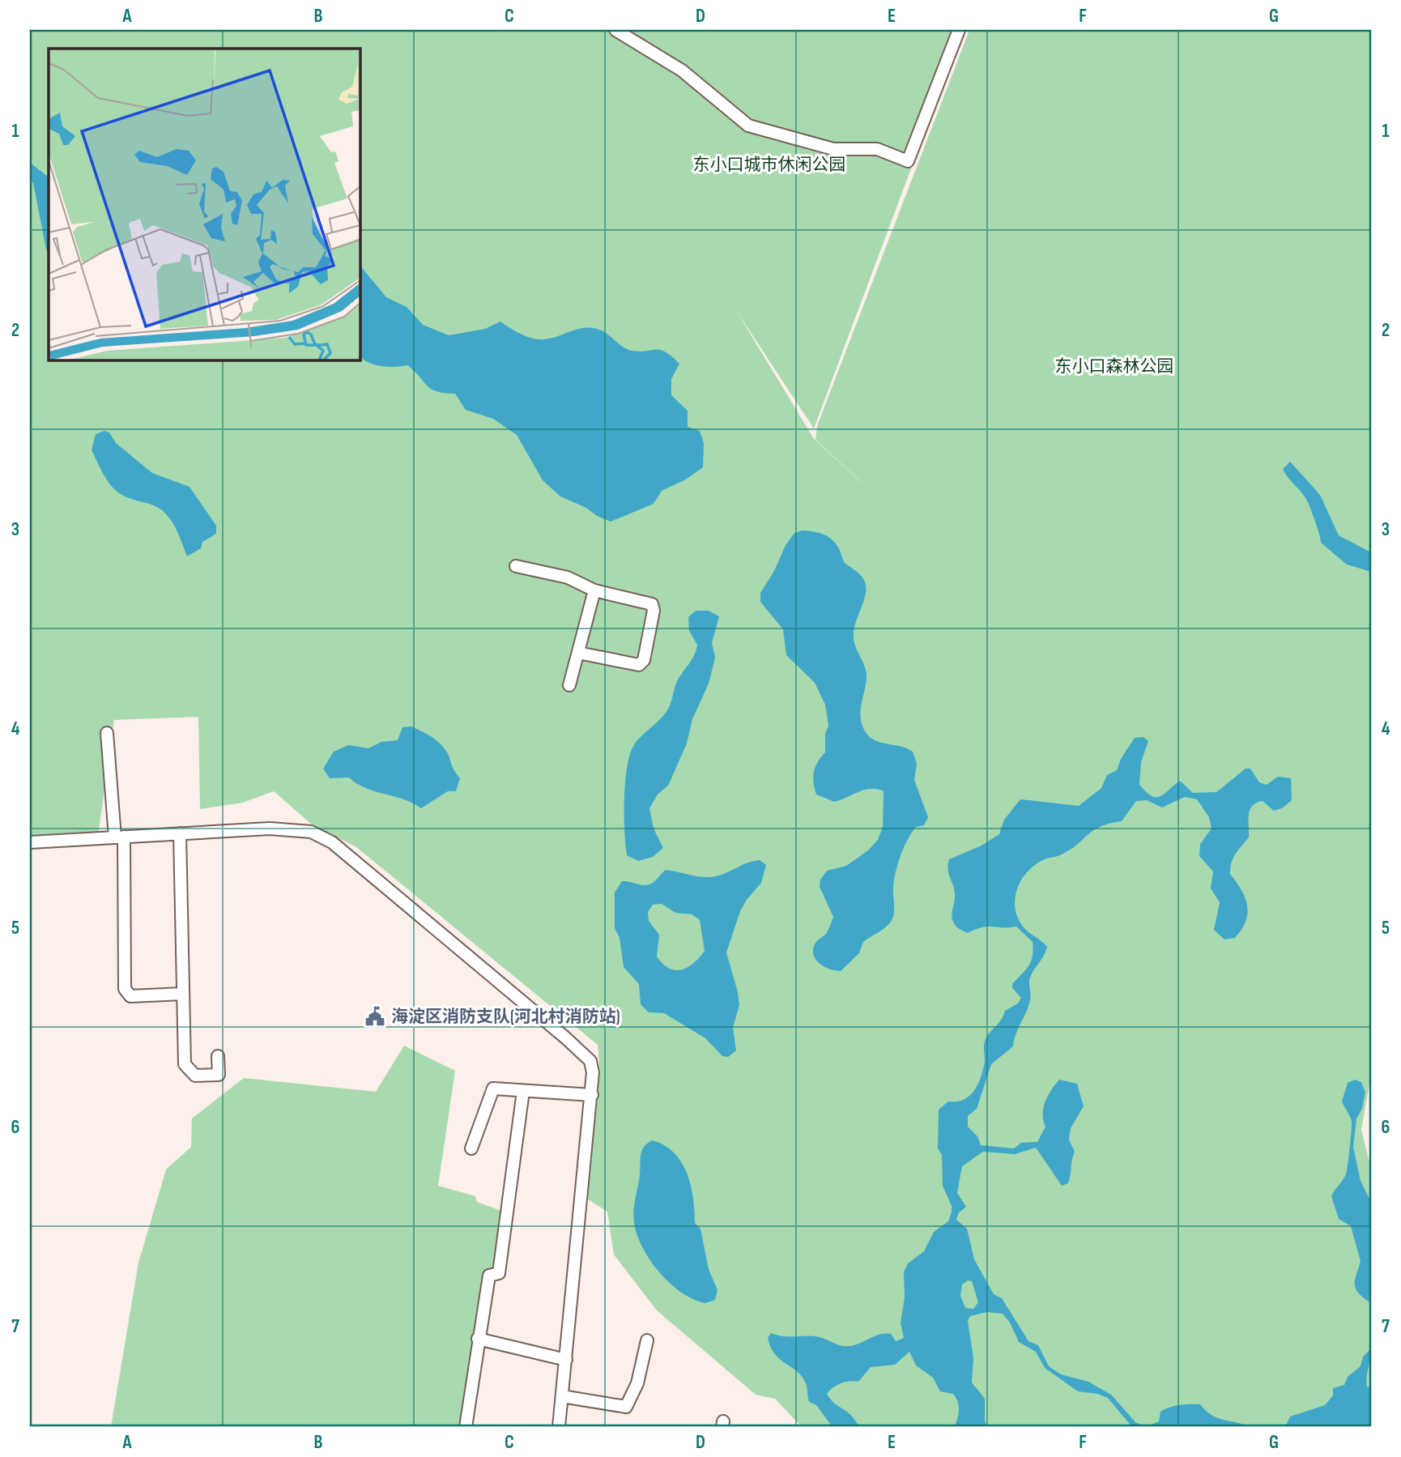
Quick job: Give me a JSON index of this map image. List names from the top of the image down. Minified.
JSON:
{"parks":["东小口城市休闲公园","东小口森林公园"],"places":{"public building":["海淀区消防支队(河北村消防站)"]},"grid":{"columns":["A","B","C","D","E","F","G"],"rows":["1","2","3","4","5","6","7"]}}
